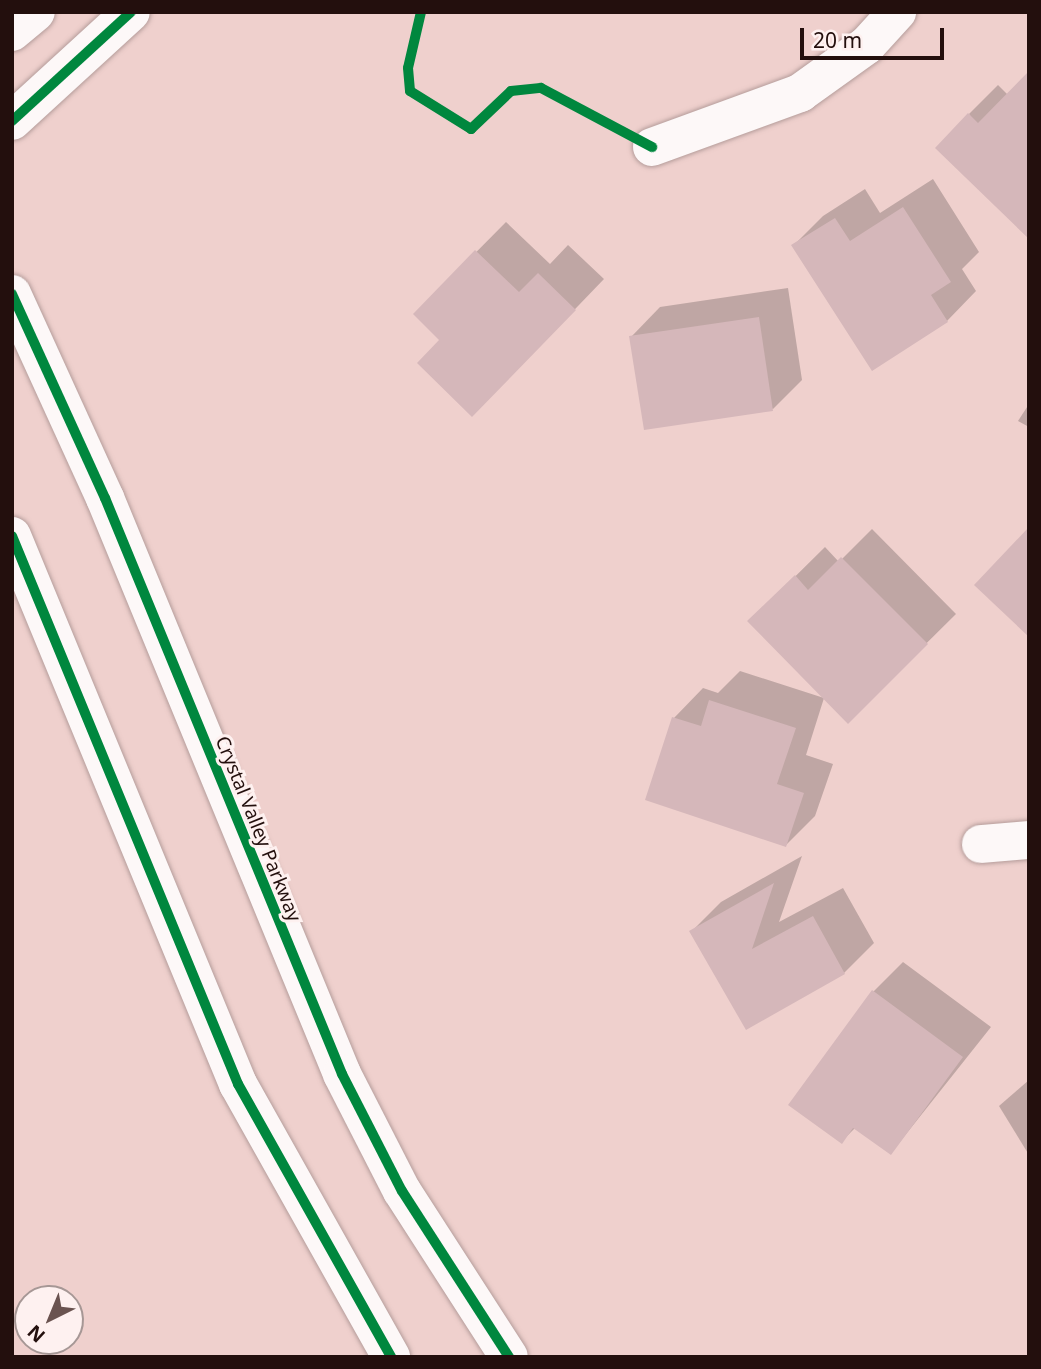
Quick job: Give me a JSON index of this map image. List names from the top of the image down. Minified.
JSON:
{"streets":{"main road":["Crystal Valley Parkway"]},"scale_bar":"20 m","north":"bottom left"}
